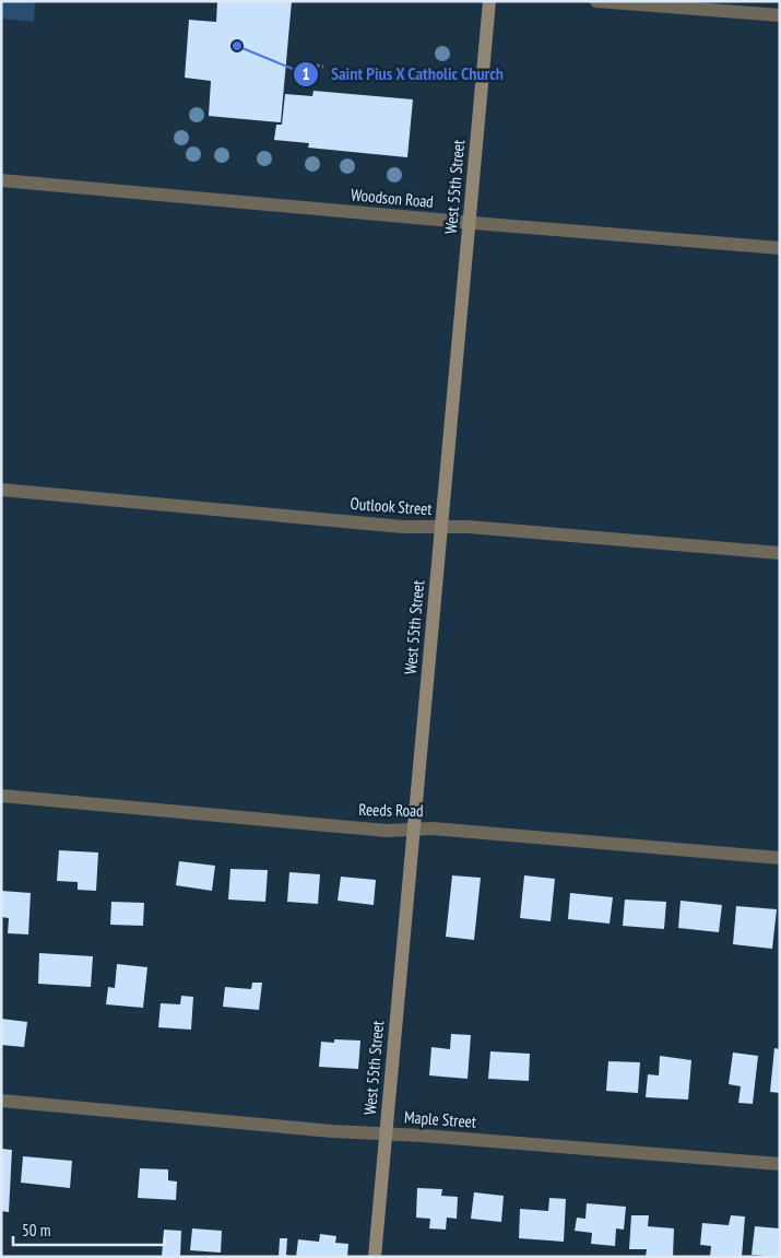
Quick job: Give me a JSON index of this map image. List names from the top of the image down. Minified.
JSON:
{"streets":{"street":["West 55th Street","Woodson Road","Outlook Street","Reeds Road","Maple Street"]},"crossings":[["West 55th Street","Woodson Road"],["West 55th Street","Outlook Street"],["West 55th Street","Reeds Road"],["West 55th Street","Maple Street"]],"places":["Saint Pius X Catholic Church"],"scale_bar":"50 m"}
